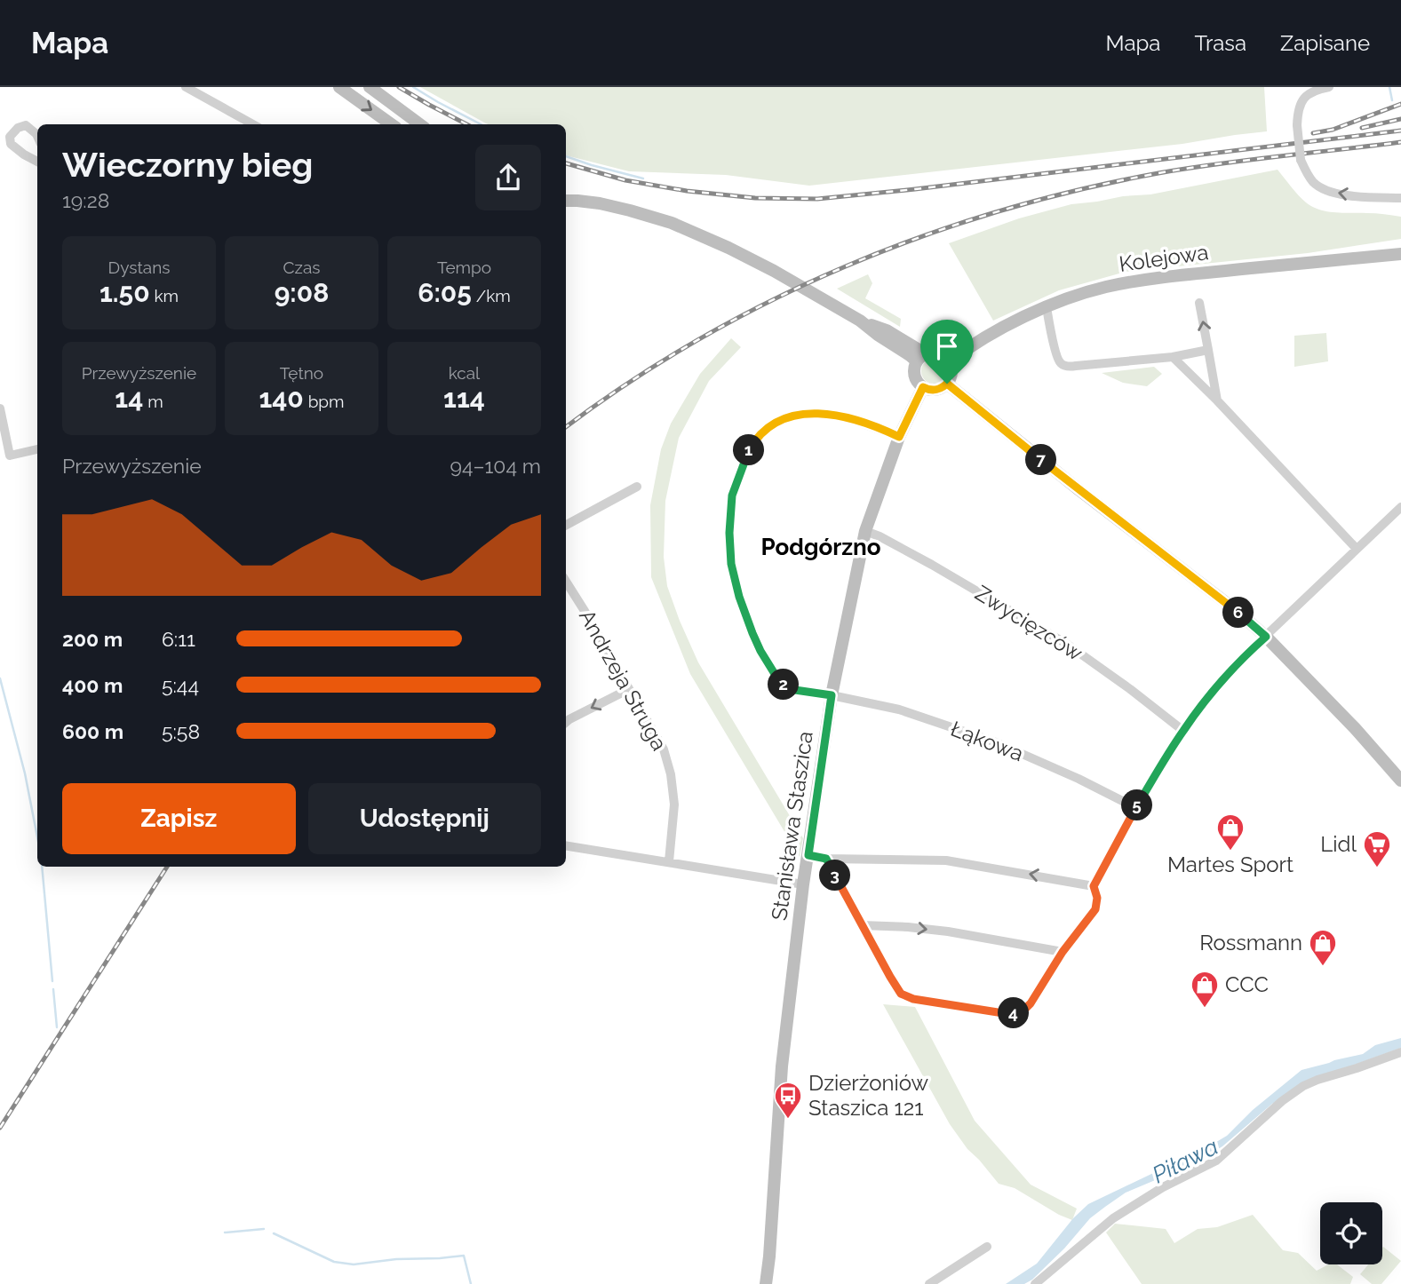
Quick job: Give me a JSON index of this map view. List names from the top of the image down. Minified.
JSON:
{"streets":{"main road":["Kolejowa","Stanisława Staszica"],"street":["Zwycięzców","Andrzeja Struga","Łąkowa"]},"crossings":[["Kolejowa","Stanisława Staszica"],["Zwycięzców","Stanisława Staszica"],["Łąkowa","Stanisława Staszica"]],"districts":["Podgórzno"],"water":["Piława"],"places":{"shop":["Martes Sport","Rossmann","CCC"],"supermarket":["Lidl"],"bus stop":["Dzierżoniów Staszica 121"]},"page":{"header":"Mapa","nav":["Mapa","Trasa","Zapisane"],"heading":["Wieczorny bieg","19:28"],"stats":[["Dystans","1.50 km"],["Czas","9:08"],["Tempo","6:05 /km"],["Przewyższenie","14 m"],["Tętno","140 bpm"],["kcal","114"]],"pins":["1","7","6","2","5","3","4"],"chart":["Przewyższenie","94–104 m"],"list":[{"name":"200 m","note":"6:11"},{"name":"400 m","note":"5:44"},{"name":"600 m","note":"5:58"}],"buttons":["Zapisz","Udostępnij"]}}
